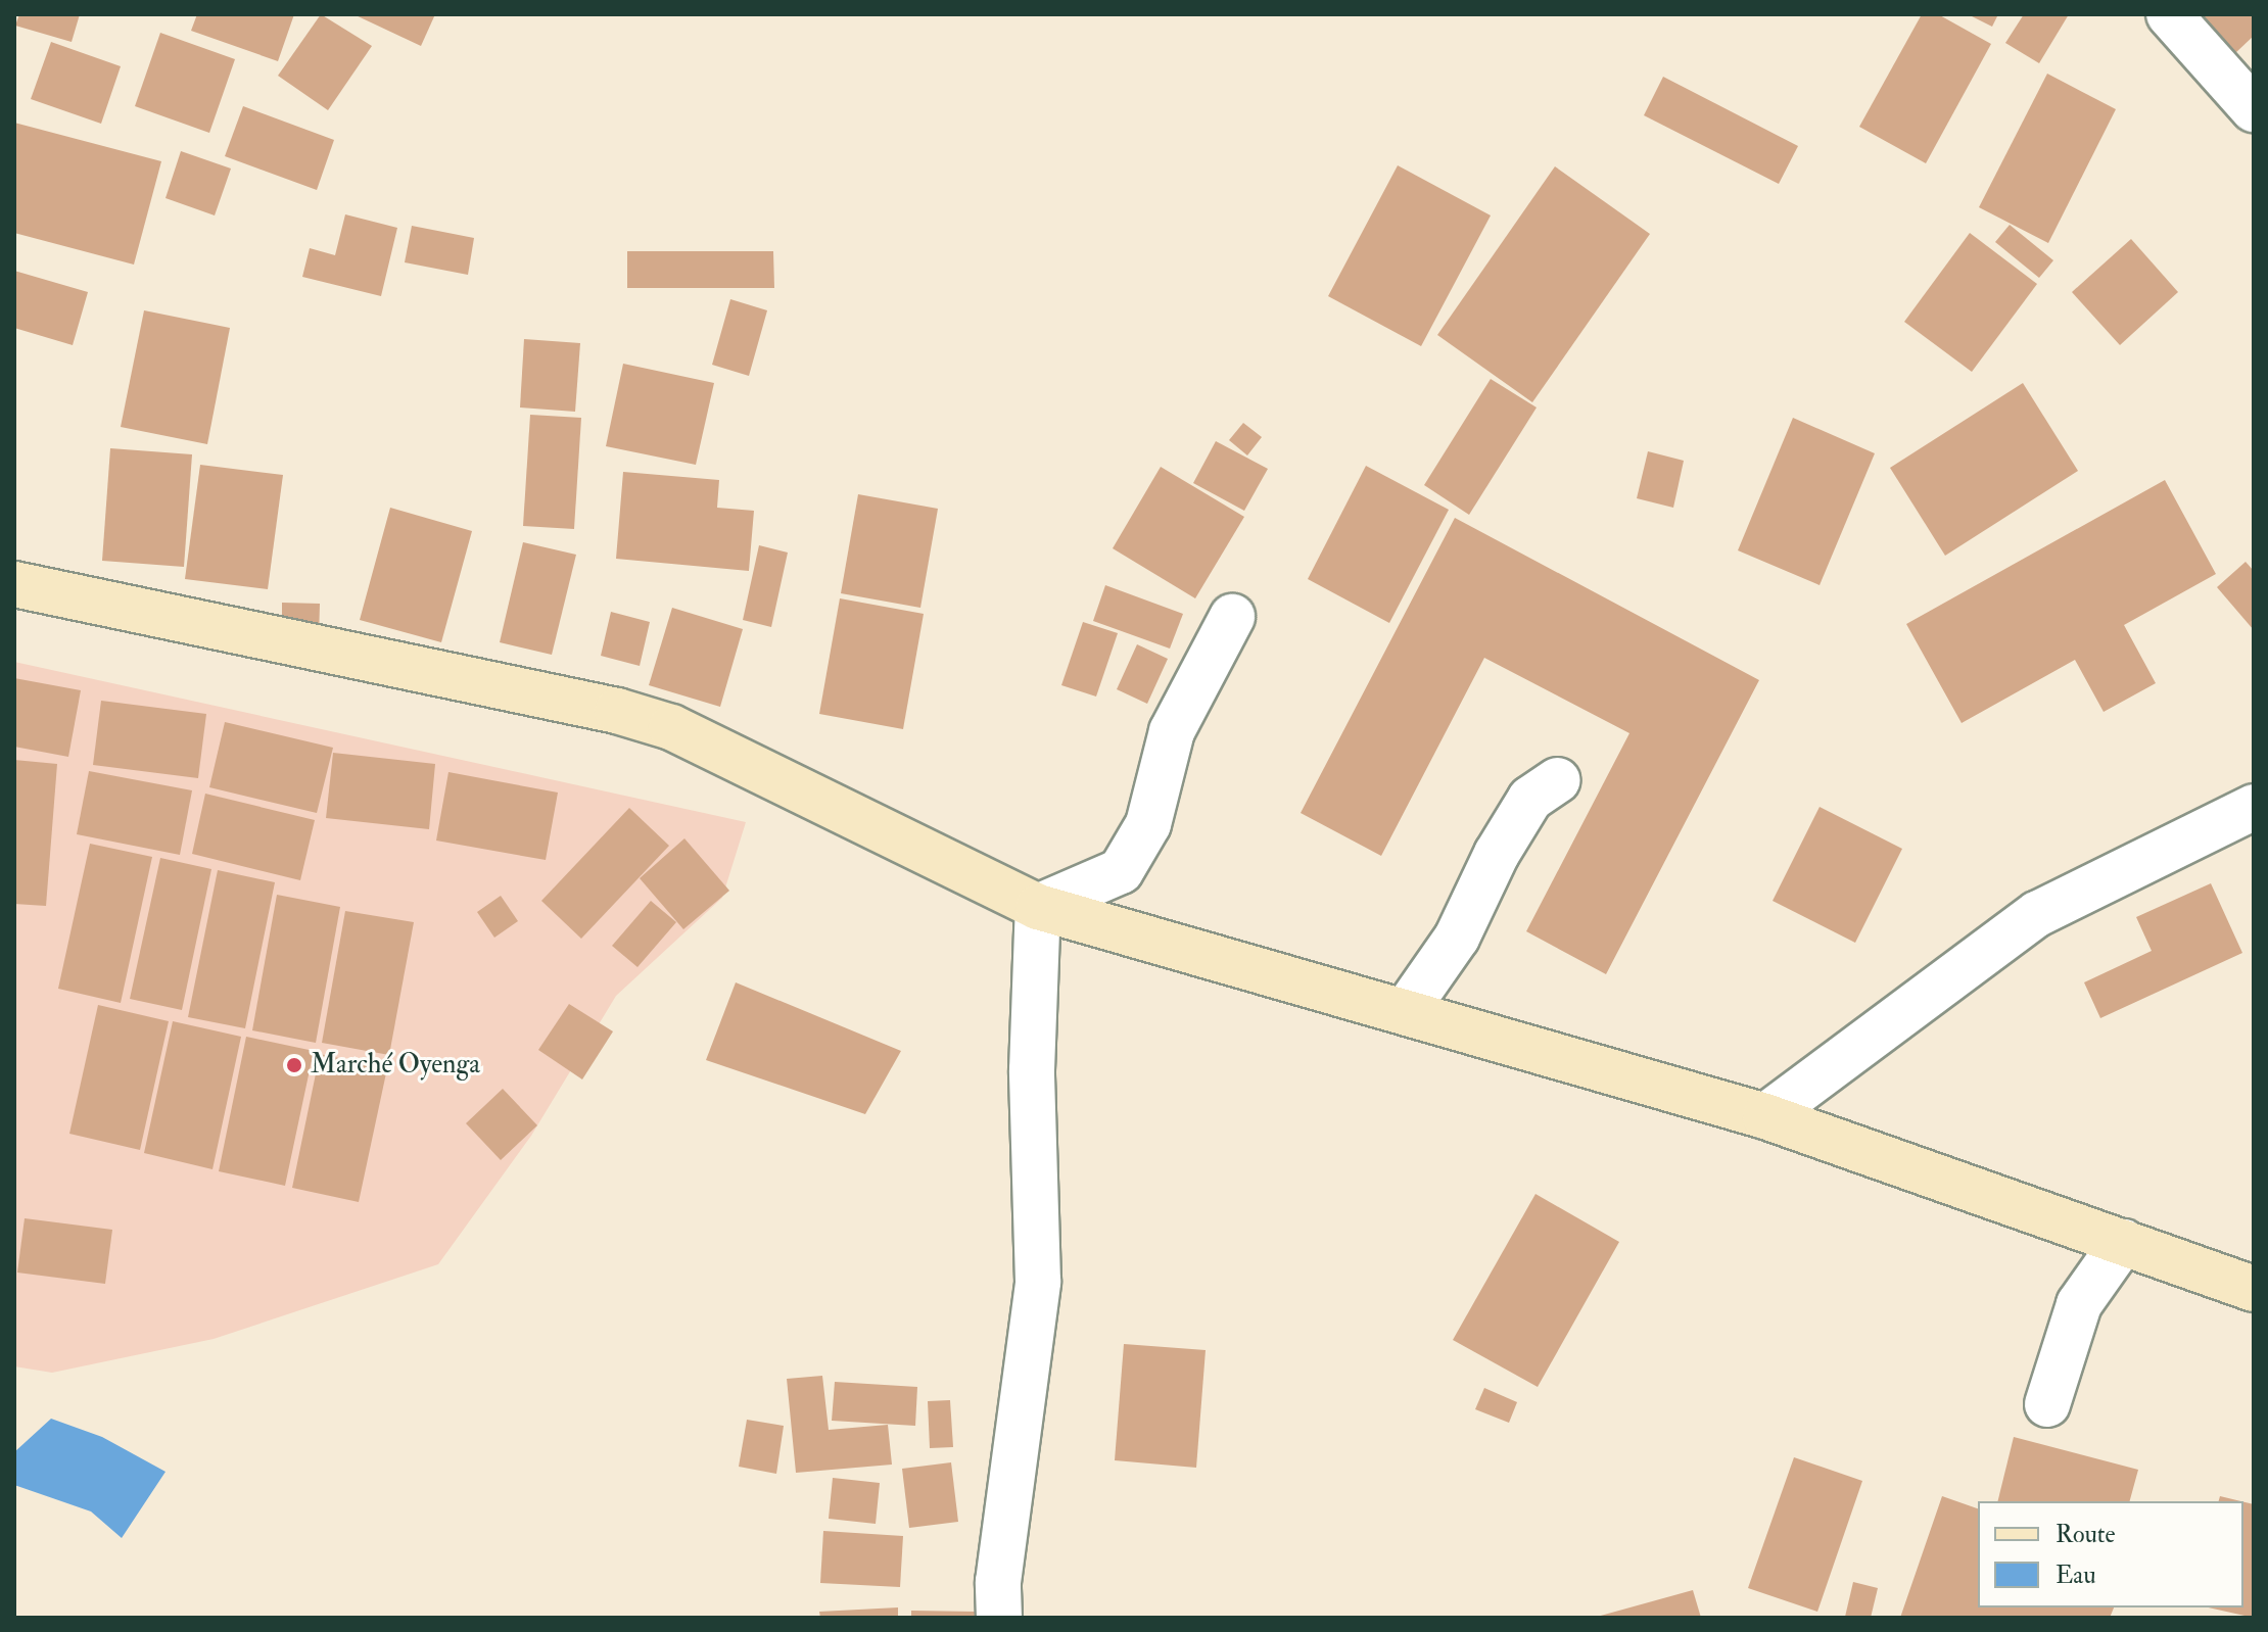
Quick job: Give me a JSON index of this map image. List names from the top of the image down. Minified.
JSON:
{"places":["Marché Oyenga"],"legend":["Route","Eau"]}
